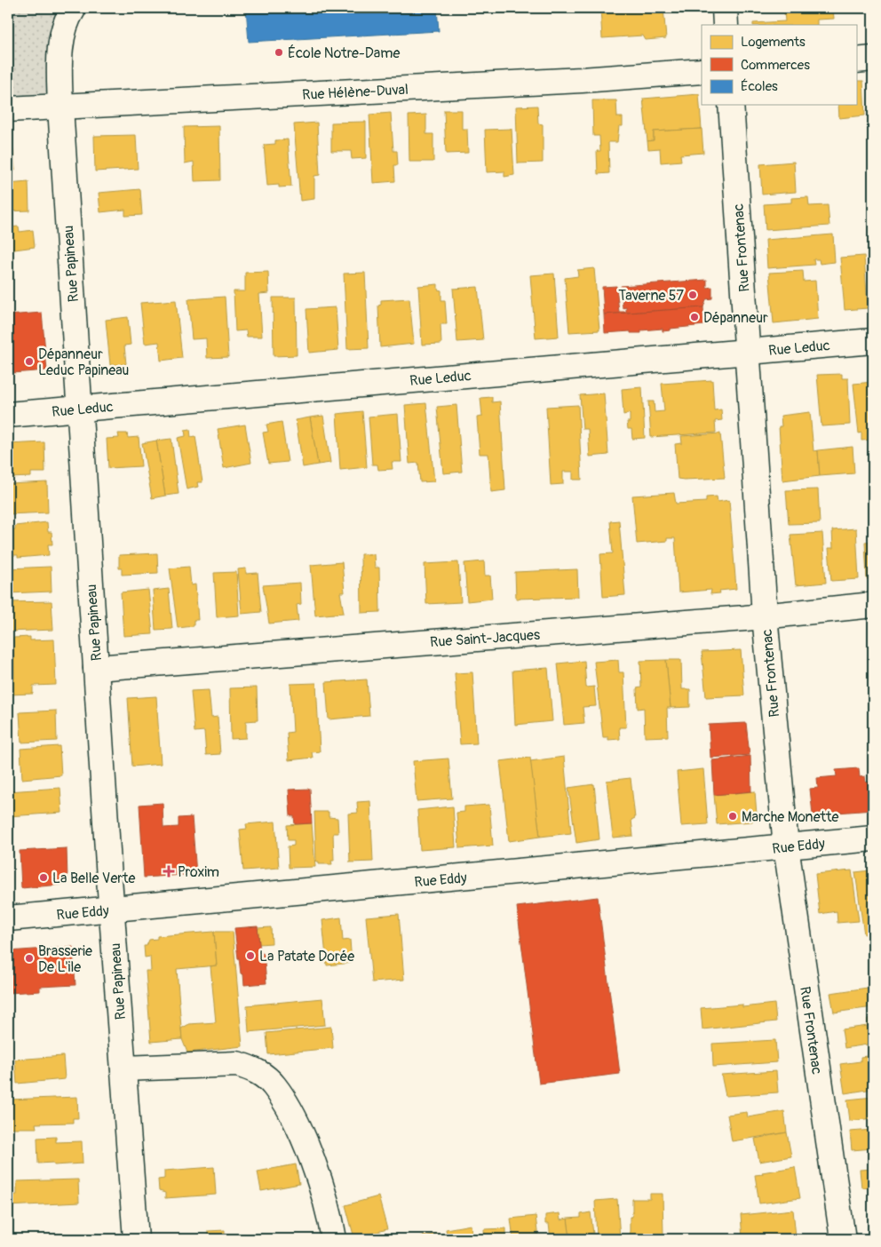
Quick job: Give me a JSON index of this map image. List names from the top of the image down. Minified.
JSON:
{"streets":{"street":["Rue Hélène-Duval","Rue Frontenac","Rue Papineau","Rue Leduc","Rue Saint-Jacques","Rue Eddy"]},"crossings":[["Rue Hélène-Duval","Rue Papineau"],["Rue Frontenac","Rue Leduc"],["Rue Frontenac","Rue Saint-Jacques"],["Rue Frontenac","Rue Eddy"],["Rue Papineau","Rue Leduc"],["Rue Papineau","Rue Saint-Jacques"],["Rue Papineau","Rue Eddy"]],"places":{"other":["École Notre-Dame","Taverne 57","Dépanneur","Dépanneur Leduc Papineau","Marche Monette","La Belle Verte","La Patate Dorée","Brasserie De L'ile"],"health":["Proxim"]},"legend":["Logements","Commerces","Écoles"]}
